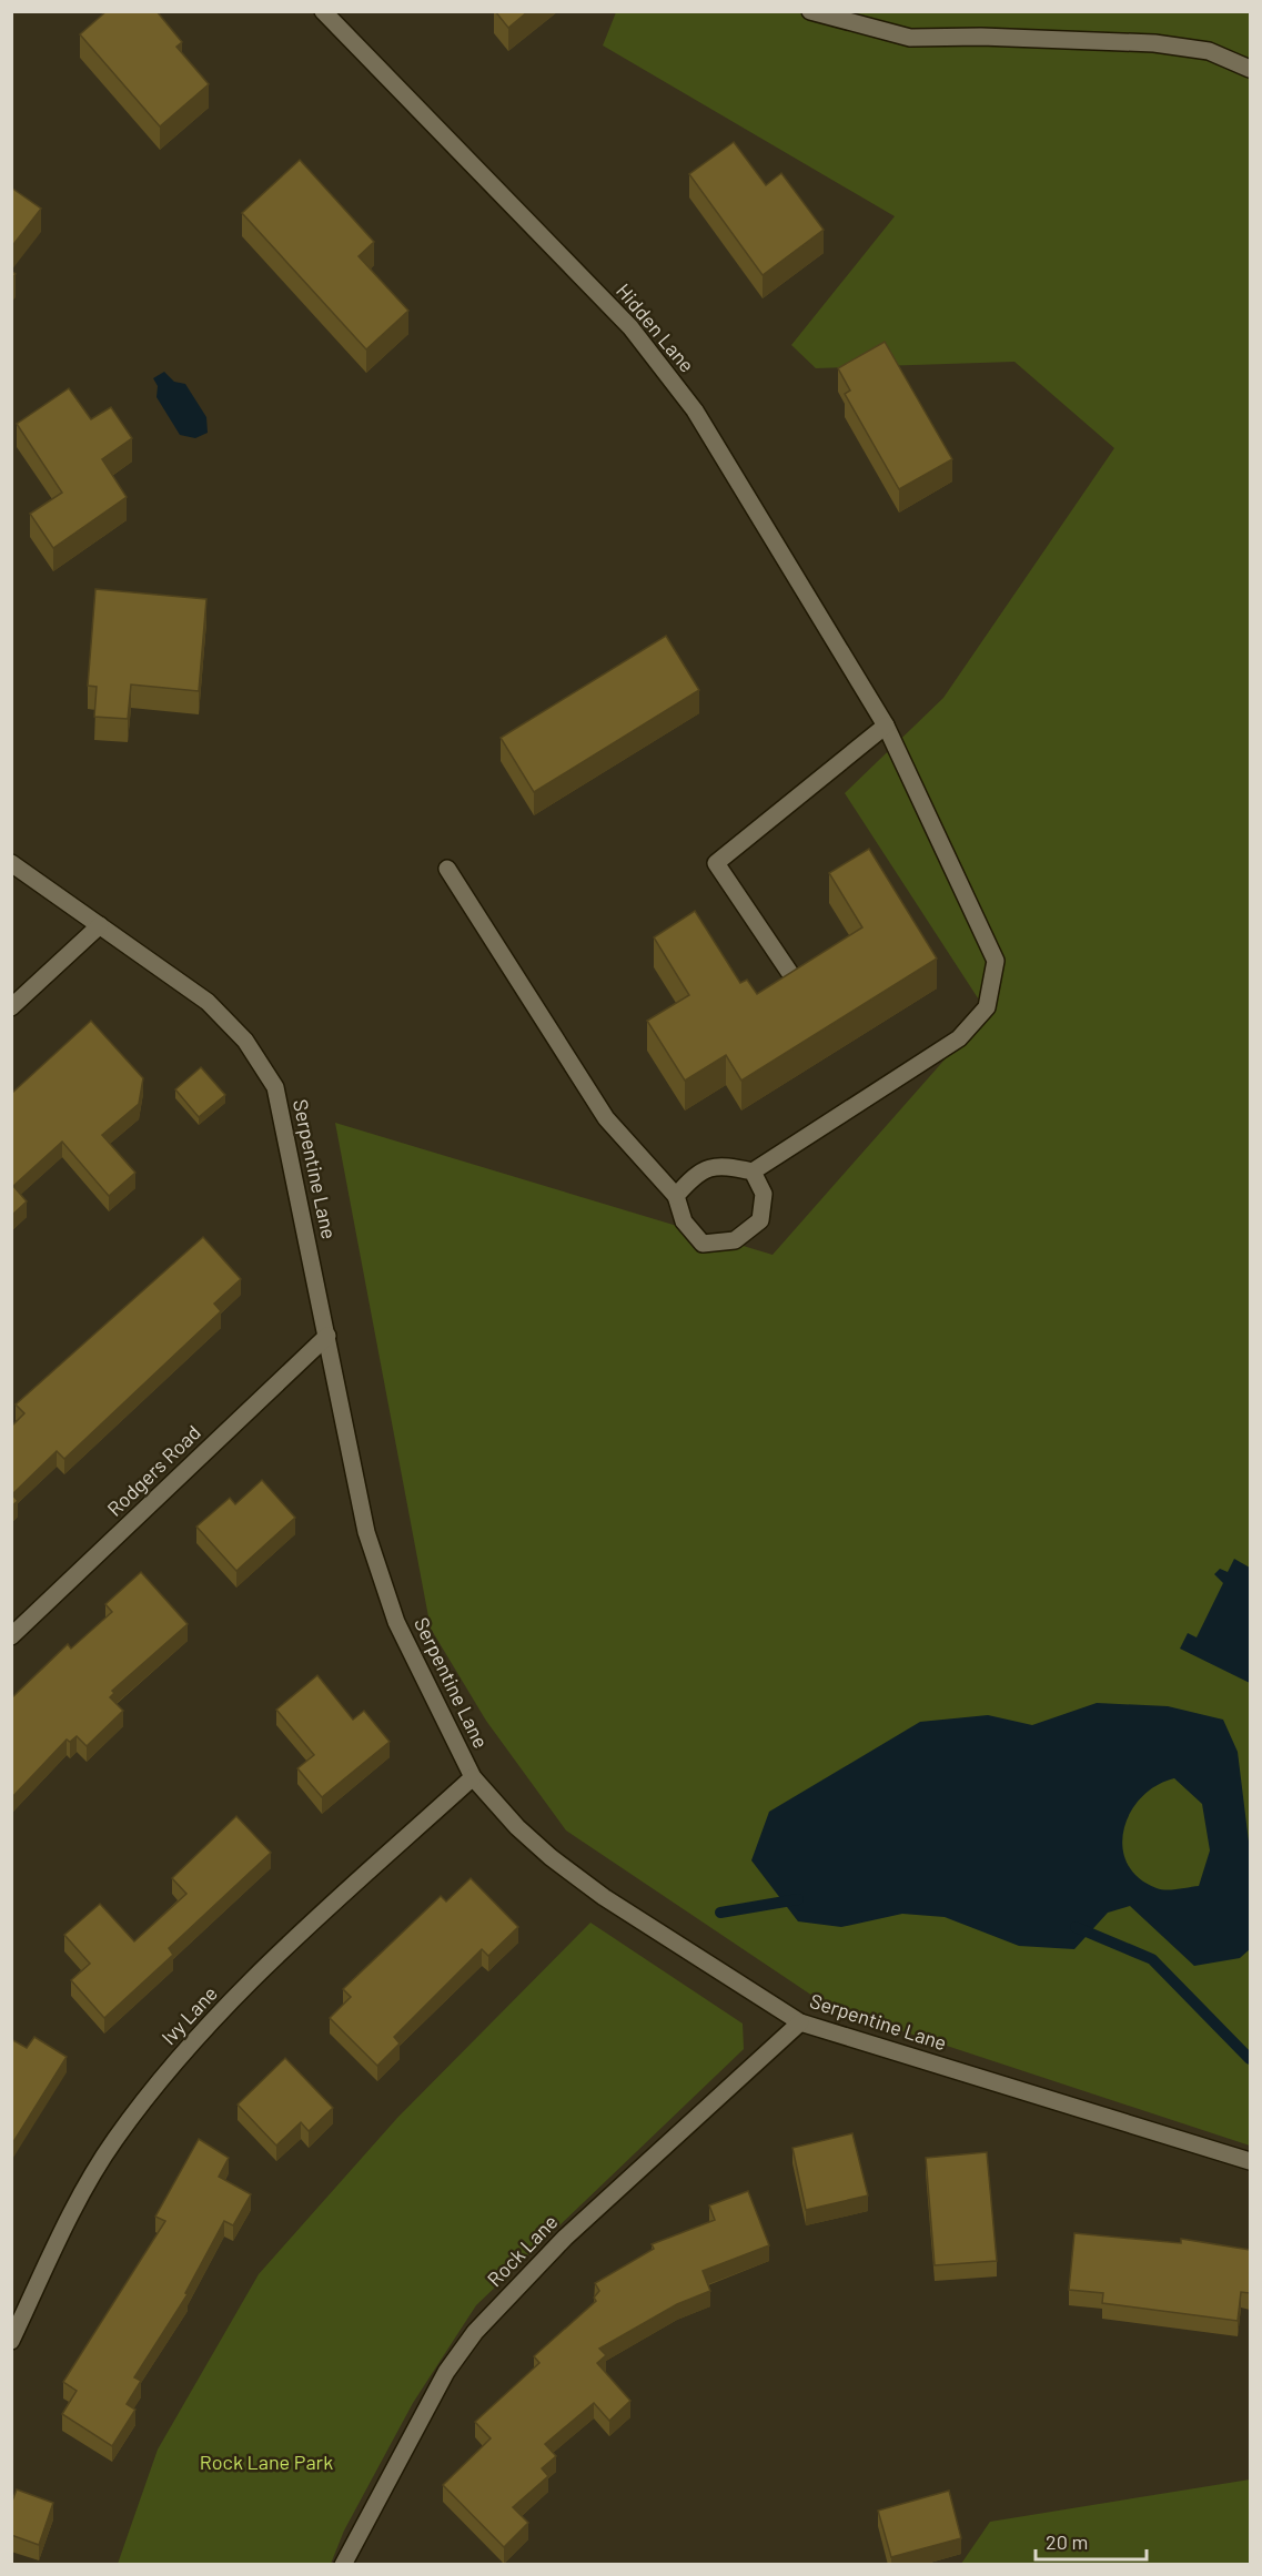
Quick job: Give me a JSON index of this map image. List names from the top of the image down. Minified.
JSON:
{"streets":{"street":["Hidden Lane","Serpentine Lane","Rodgers Road","Ivy Lane","Rock Lane"]},"crossings":[["Serpentine Lane","Rodgers Road"],["Serpentine Lane","Ivy Lane"],["Serpentine Lane","Rock Lane"]],"parks":["Rock Lane Park"],"scale_bar":"20 m"}
